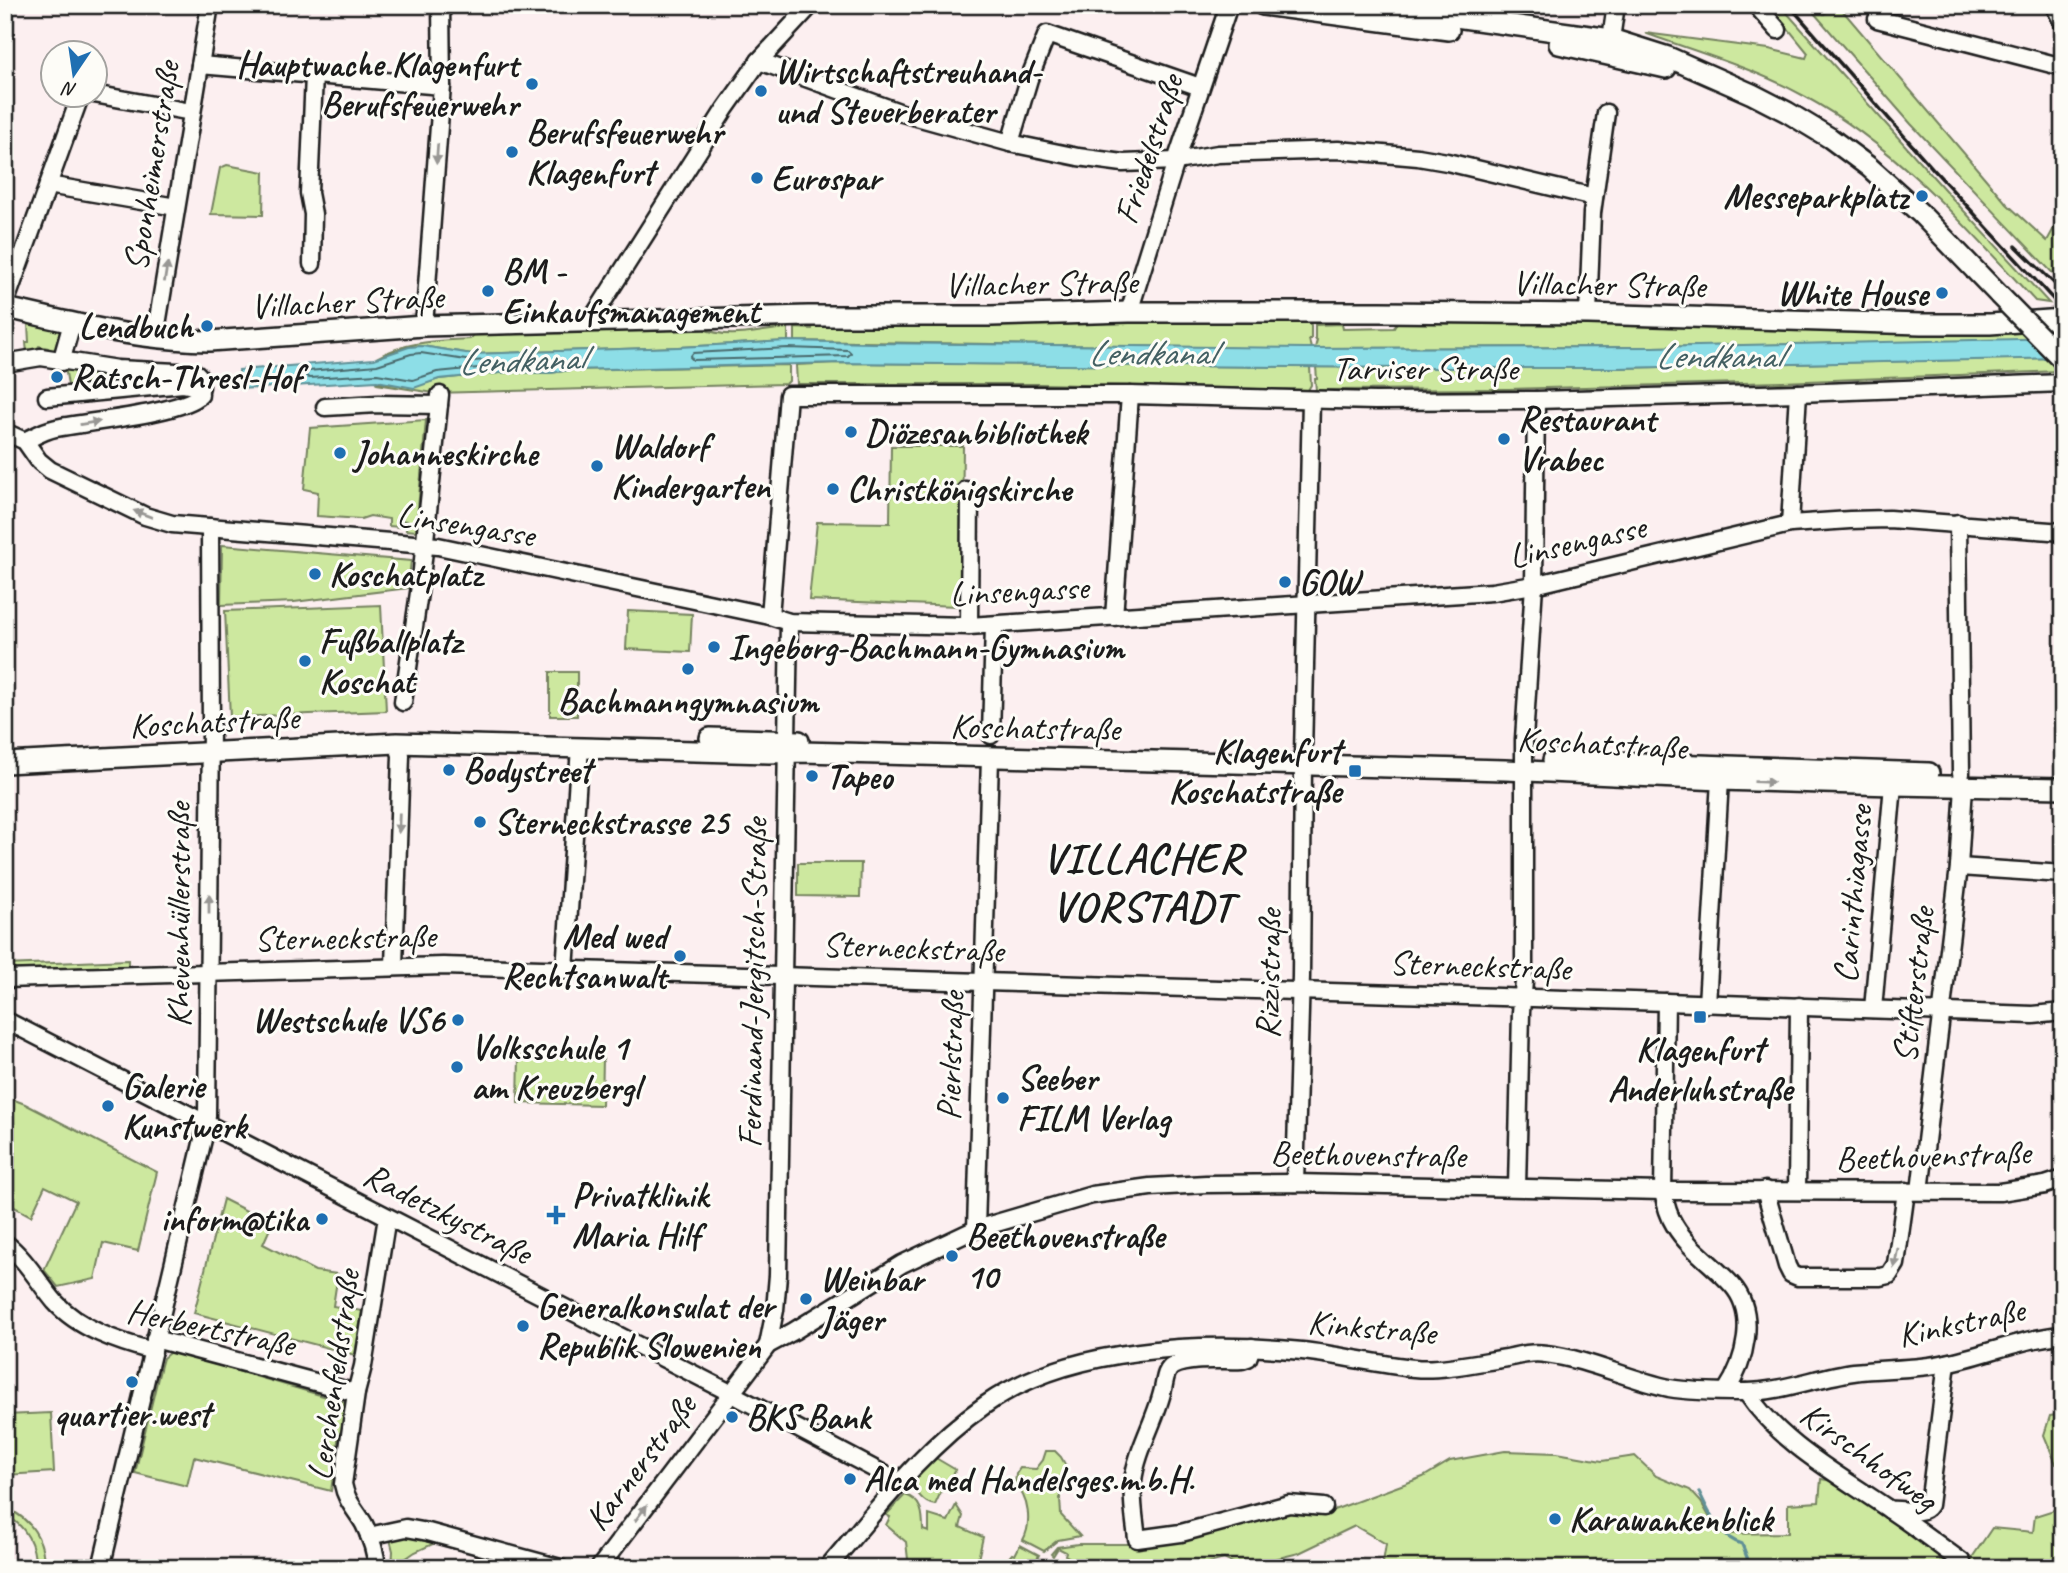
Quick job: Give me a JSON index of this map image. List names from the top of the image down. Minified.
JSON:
{"streets":{"main road":["Villacher Straße","Koschatstraße"],"street":["Friedelstraße","Sponheimerstraße","Tarviser Straße","Linsengasse","Carinthiagasse","Khevenhüllerstraße","Sterneckstraße","Rizzistraße","Ferdinand-Jergitsch-Straße","Stifterstraße","Pierlstraße","Beethovenstraße","Radetzkystraße","Kinkstraße","Herbertstraße","Lerchenfeldstraße","Kirschhofweg","Karnerstraße"]},"crossings":[["Friedelstraße","Villacher Straße"],["Sponheimerstraße","Villacher Straße"],["Tarviser Straße","Linsengasse"],["Tarviser Straße","Rizzistraße"],["Linsengasse","Khevenhüllerstraße"],["Linsengasse","Rizzistraße"],["Linsengasse","Ferdinand-Jergitsch-Straße"],["Linsengasse","Stifterstraße"],["Koschatstraße","Carinthiagasse"],["Koschatstraße","Khevenhüllerstraße"],["Koschatstraße","Rizzistraße"],["Koschatstraße","Ferdinand-Jergitsch-Straße"],["Koschatstraße","Stifterstraße"],["Koschatstraße","Pierlstraße"],["Carinthiagasse","Sterneckstraße"],["Khevenhüllerstraße","Sterneckstraße"],["Khevenhüllerstraße","Radetzkystraße"],["Khevenhüllerstraße","Herbertstraße"],["Sterneckstraße","Rizzistraße"],["Sterneckstraße","Ferdinand-Jergitsch-Straße"],["Sterneckstraße","Stifterstraße"],["Sterneckstraße","Pierlstraße"],["Rizzistraße","Beethovenstraße"],["Ferdinand-Jergitsch-Straße","Beethovenstraße"],["Stifterstraße","Beethovenstraße"],["Pierlstraße","Beethovenstraße"],["Beethovenstraße","Radetzkystraße"],["Beethovenstraße","Karnerstraße"],["Radetzkystraße","Kinkstraße"],["Radetzkystraße","Lerchenfeldstraße"],["Radetzkystraße","Karnerstraße"],["Kinkstraße","Kirschhofweg"],["Herbertstraße","Lerchenfeldstraße"]],"one_way":["Karnerstraße"],"districts":["VILLACHER VORSTADT"],"water":["Lendkanal"],"places":{"other":["Hauptwache Klagenfurt Berufsfeuerwehr","Wirtschaftstreuhand- und Steuerberater","Berufsfeuerwehr Klagenfurt","Eurospar","Messeparkplatz","BM - Einkaufsmanagement","White House","Lendbuch","Ratsch-Thresl-Hof","Diözesanbibliothek","Restaurant Vrabec","Johanneskirche","Waldorf Kindergarten","Christkönigskirche","Koschatplatz","GOW","Ingeborg-Bachmann-Gymnasium","Fußballplatz Koschat","Bachmanngymnasium","Bodystreet","Tapeo","Sterneckstrasse 25","Med wed Rechtsanwalt","Westschule VS6","Volksschule 1 am Kreuzbergl","Seeber FILM Verlag","Galerie Kunstwerk","inform@tika","Beethovenstraße 10","Weinbar Jäger","Generalkonsulat der Republik Slowenien","quartier.west","BKS Bank","Alca med Handelsges.m.b.H.","Karawankenblick"],"transit":["Klagenfurt Koschatstraße","Klagenfurt Anderluhstraße"],"health":["Privatklinik Maria Hilf"]},"north":"bottom"}
